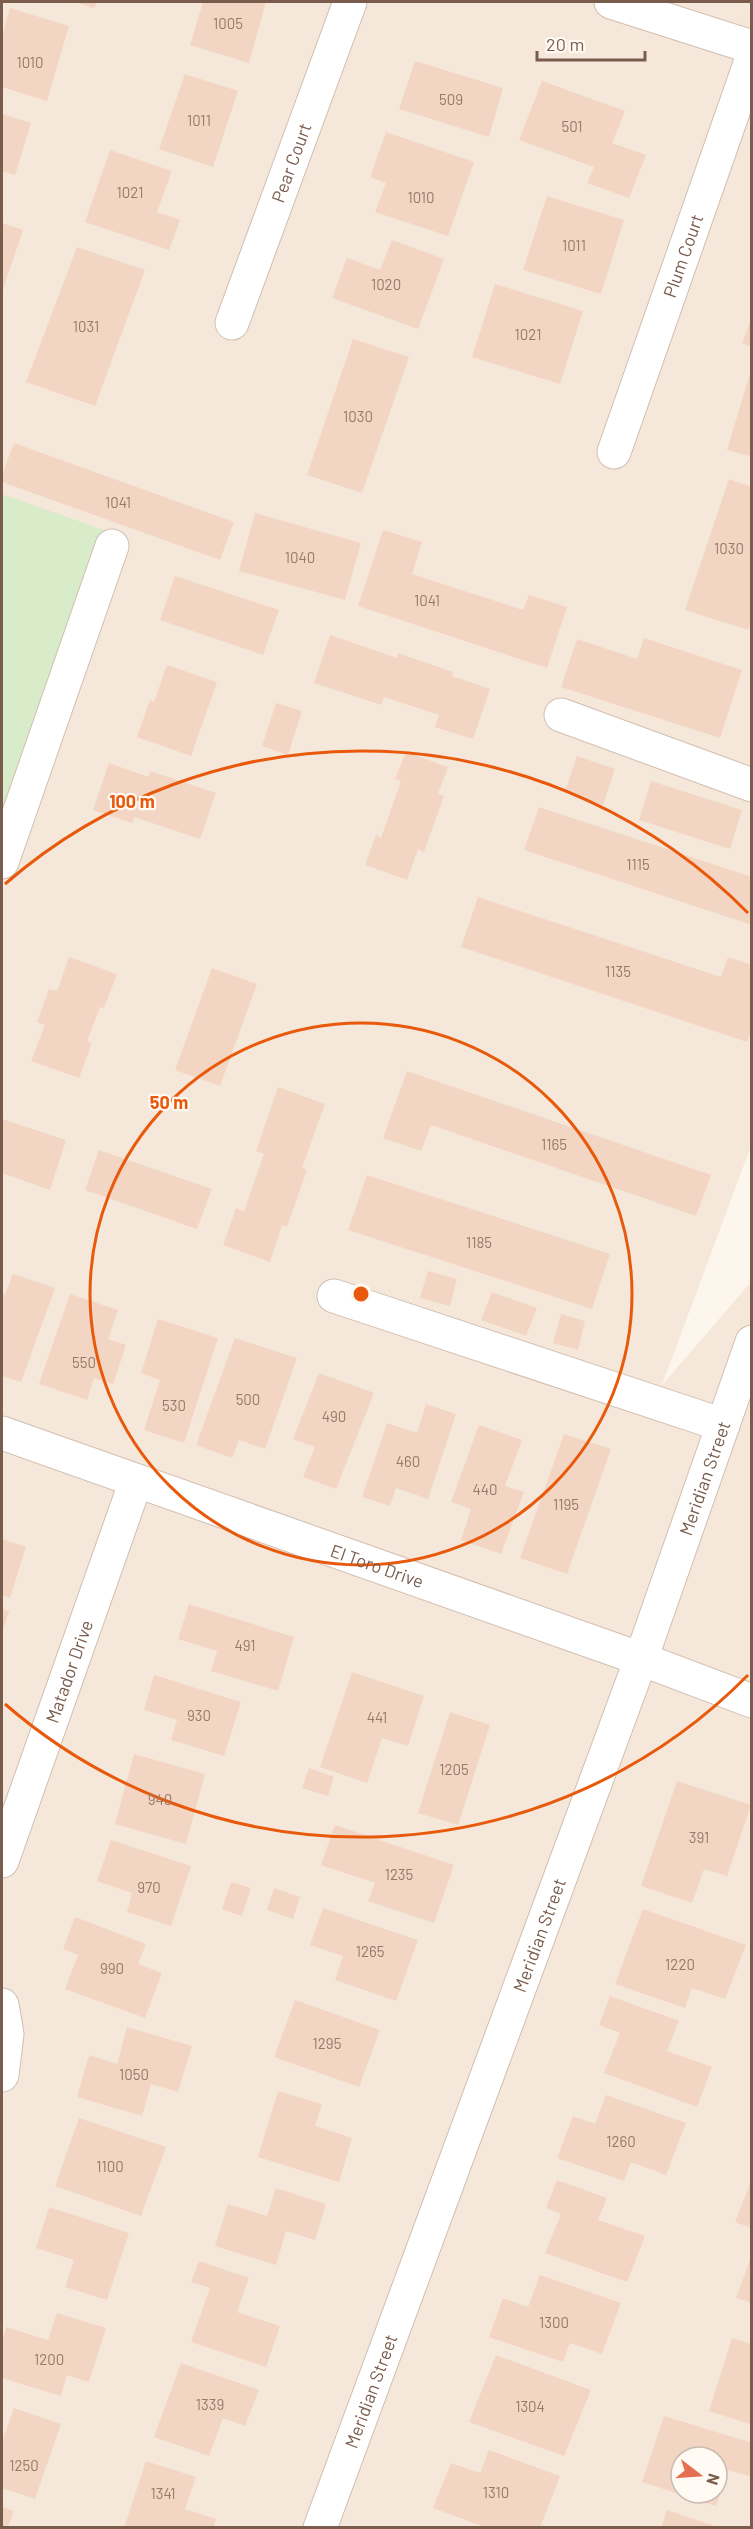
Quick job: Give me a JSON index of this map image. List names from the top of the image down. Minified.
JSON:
{"streets":{"street":["Pear Court","Plum Court","Meridian Street","El Toro Drive","Matador Drive"]},"crossings":[["Meridian Street","El Toro Drive"],["El Toro Drive","Matador Drive"]],"house_numbers":["1005","1010","509","1011","501","1021","1010","1011","1020","1031","1021","1030","1041","1030","1040","1041","1115","1135","1165","1185","550","500","530","490","460","440","1195","491","930","441","1205","940","391","1235","970","1265","1220","990","1295","1050","1260","1100","1300","1200","1339","1304","1250","1310","1341"],"scale_bar":"20 m","north":"right","rings":["100 m","50 m"]}
